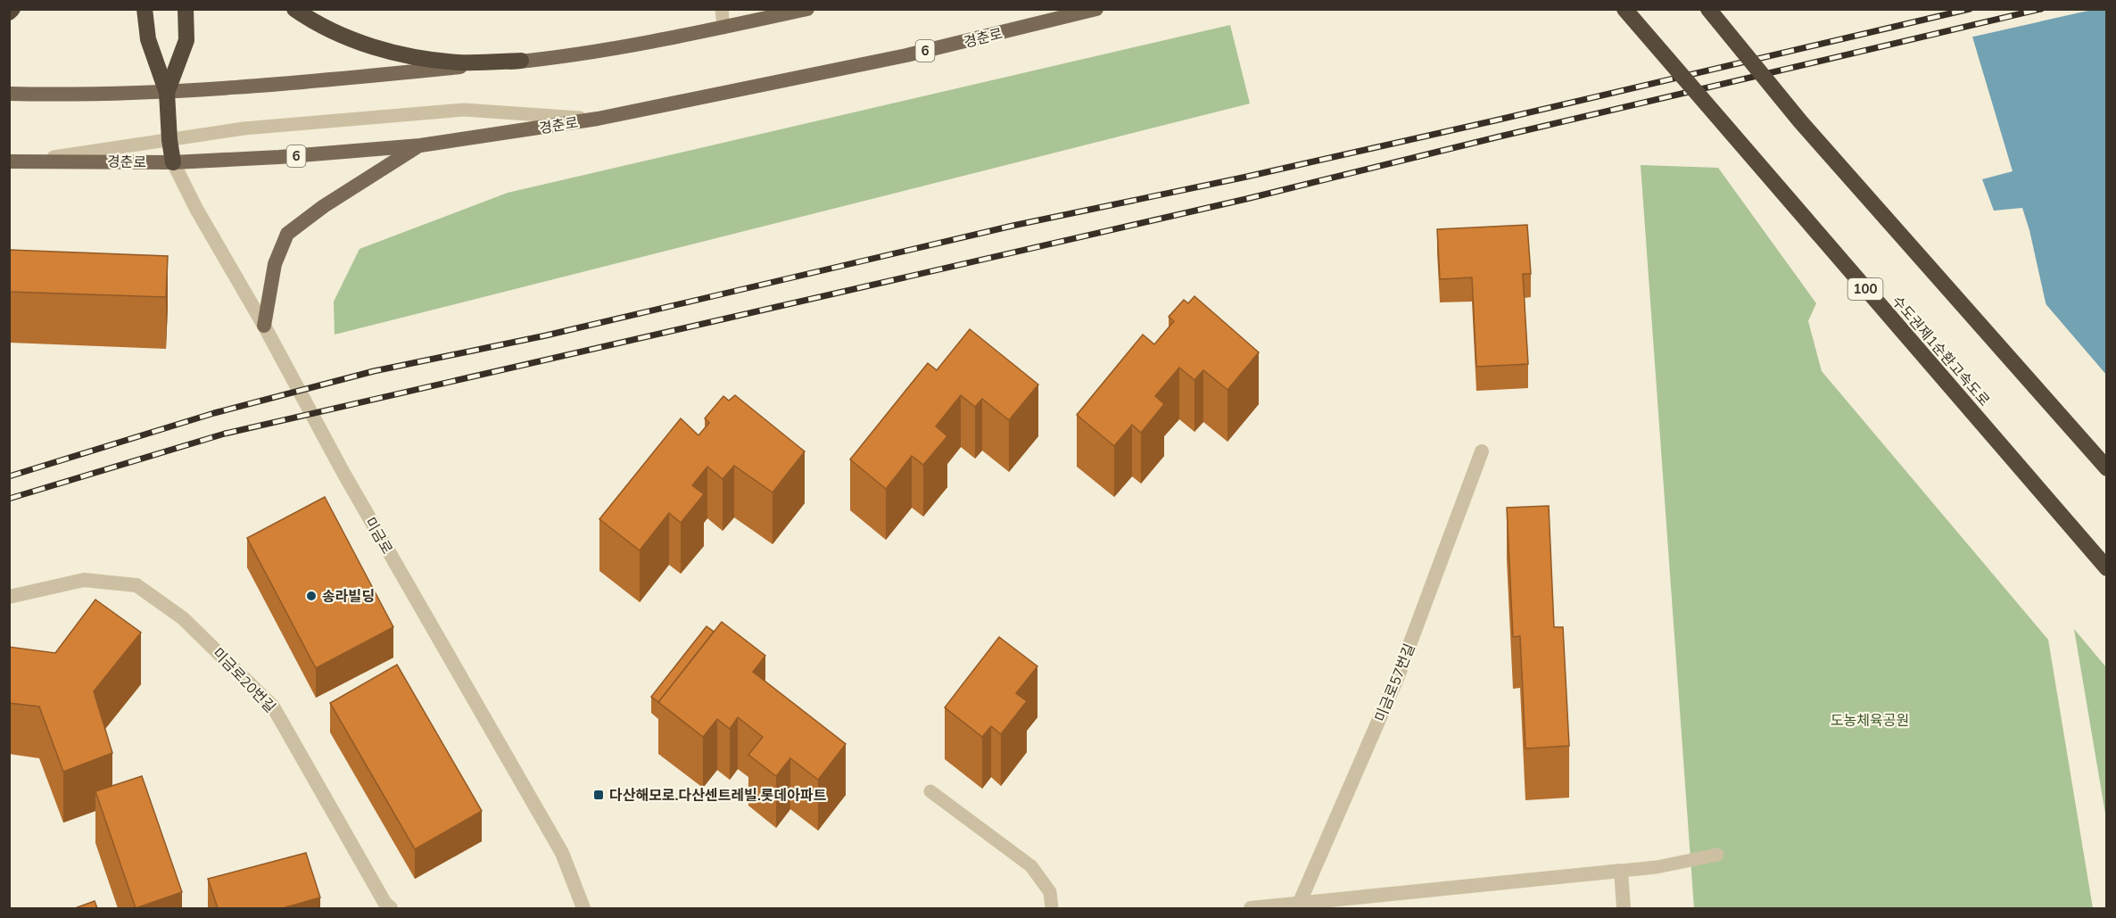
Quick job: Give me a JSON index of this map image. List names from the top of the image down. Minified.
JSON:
{"streets":{"highway":["100","수도권제1순환고속도로"],"main road":["경춘로","6"],"street":["미금로","미금로20번길","미금로57번길"]},"crossings":[["경춘로","미금로"]],"parks":["도농체육공원"],"places":{"other":["송라빌딩"],"transit":["다산해모로.다산센트레빌.롯데아파트"]}}
